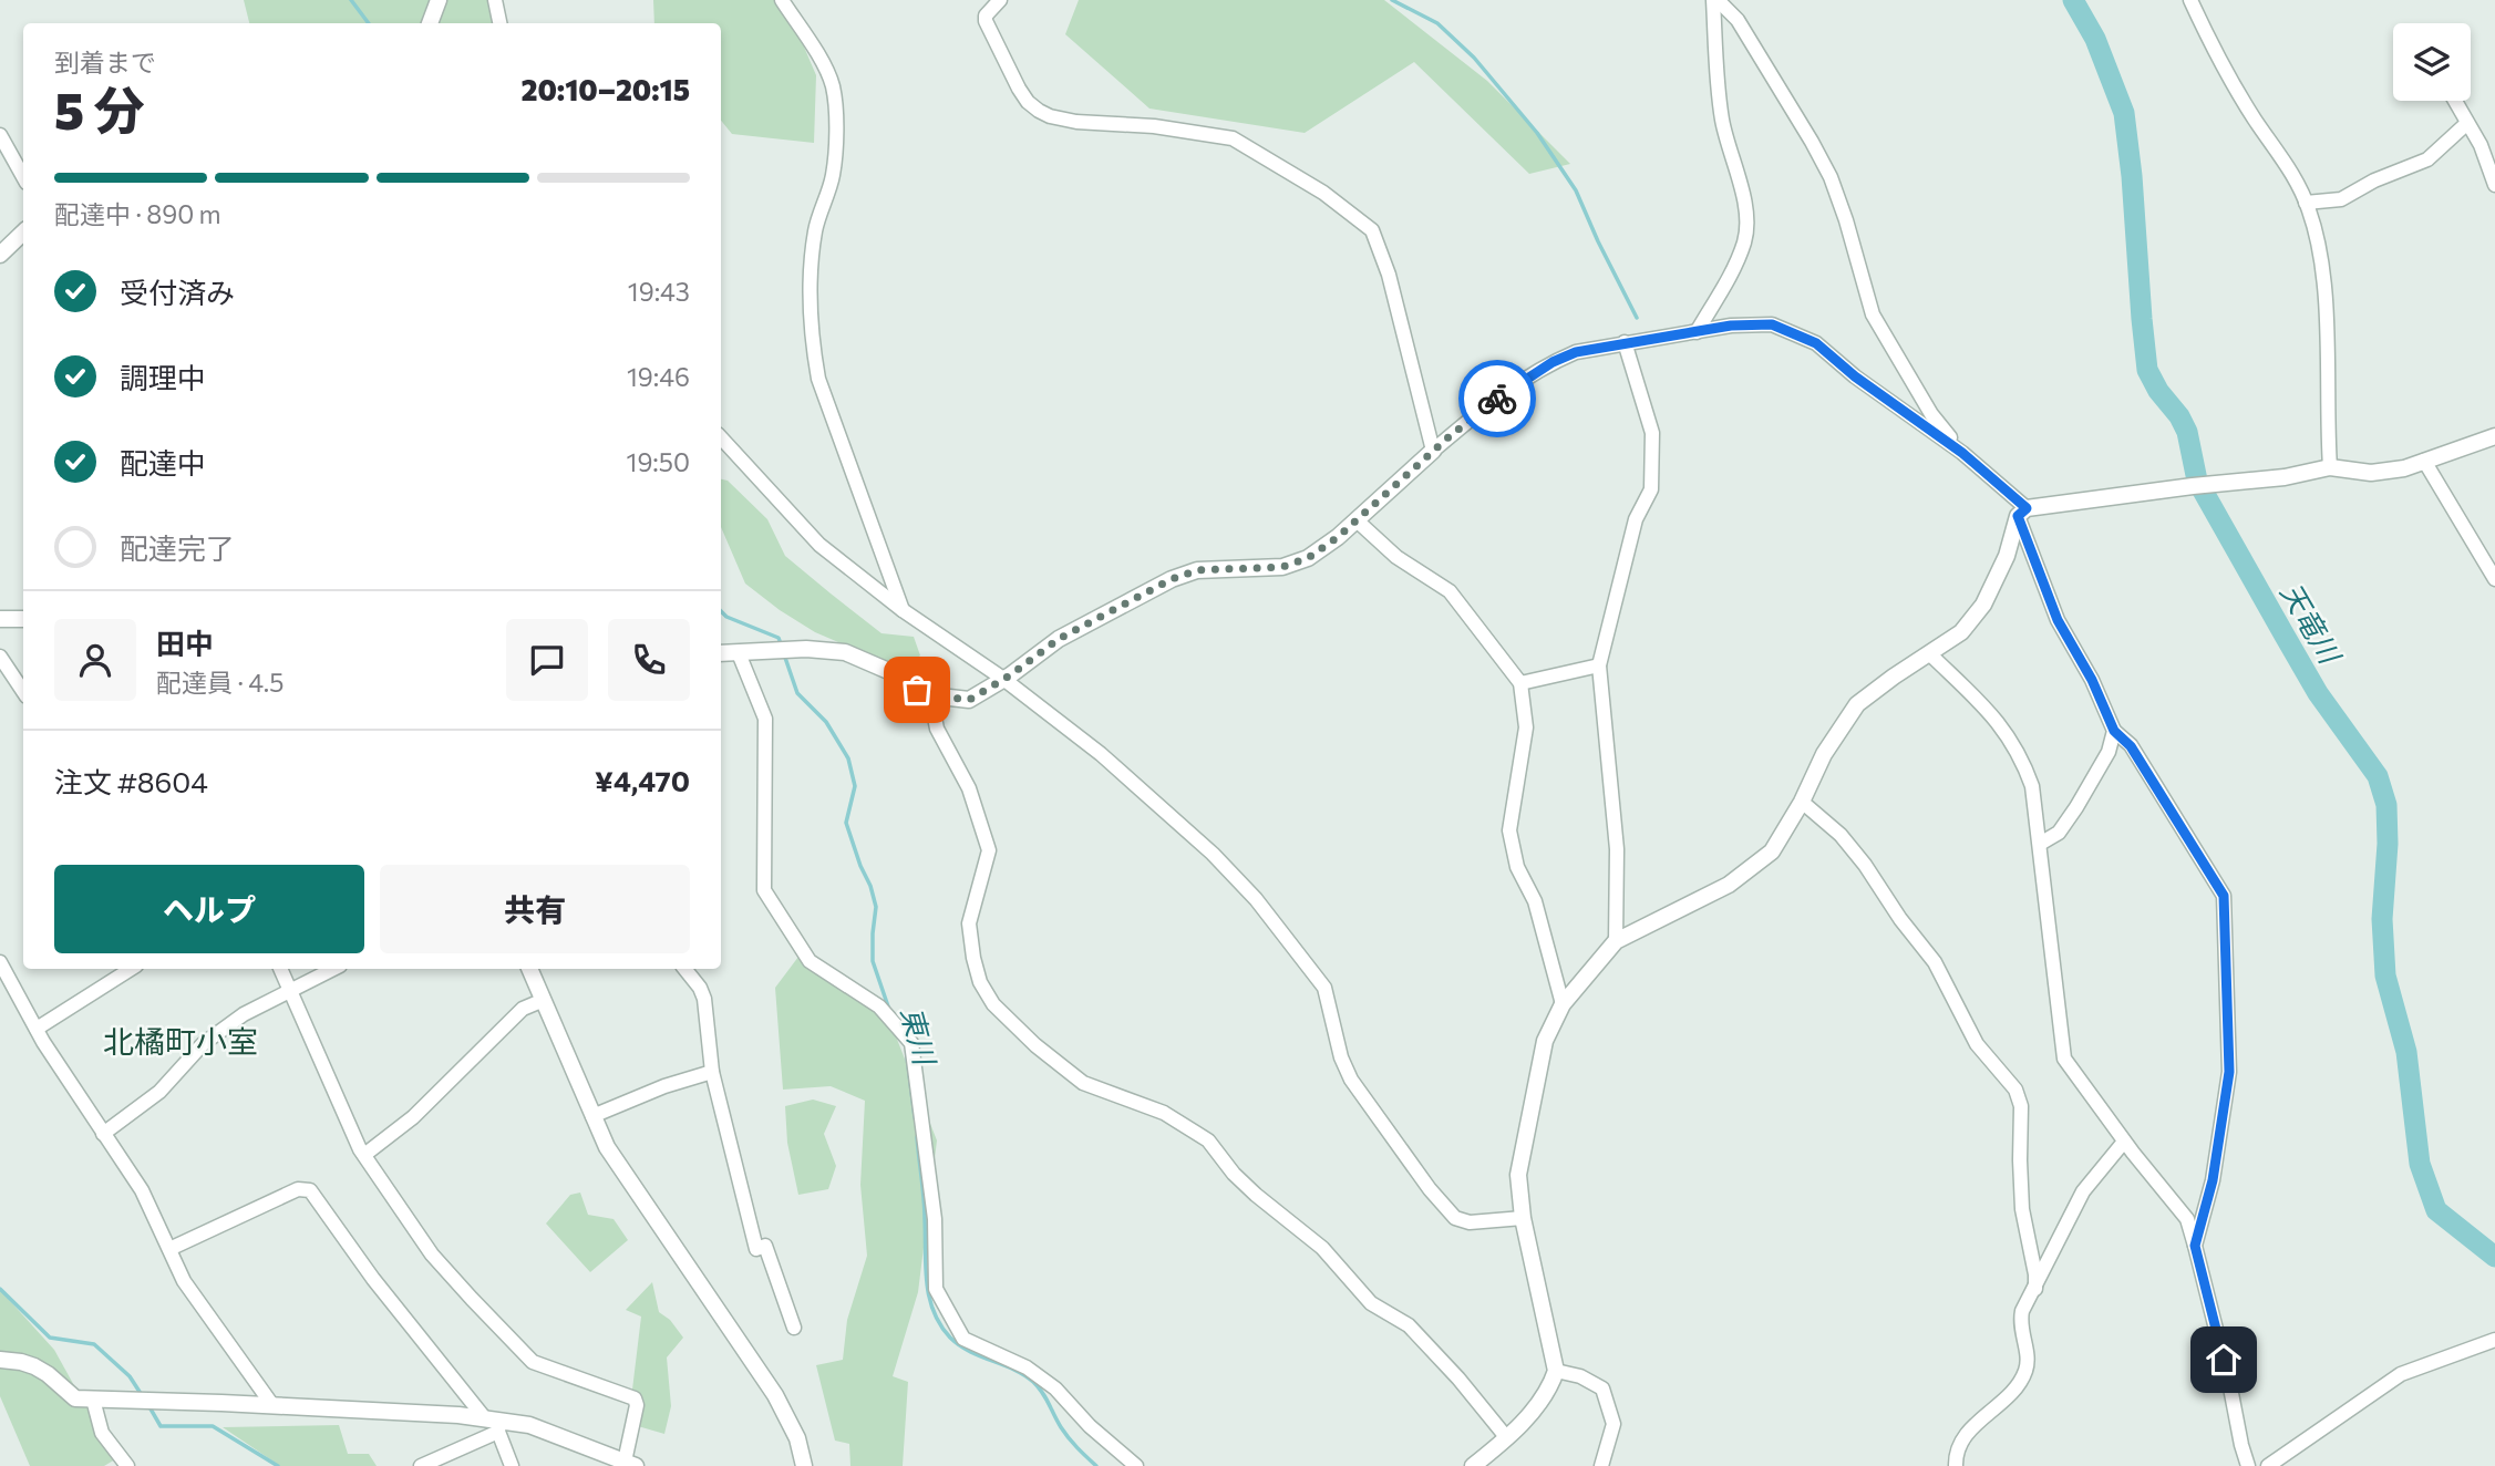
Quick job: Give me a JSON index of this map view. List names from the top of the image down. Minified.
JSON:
{"districts":["北橘町小室"],"water":["天竜川","東川"],"page":{"heading":["5 分","到着まで","20:10–20:15"],"panel":["田中","配達員 · 4.5","注文 #8604","¥4,470"],"bar":"配達中 · 890 m","list":[["受付済み","19:43"],["調理中","19:46"],["配達中","19:50"],"配達完了"],"buttons":["ヘルプ","共有"]}}
